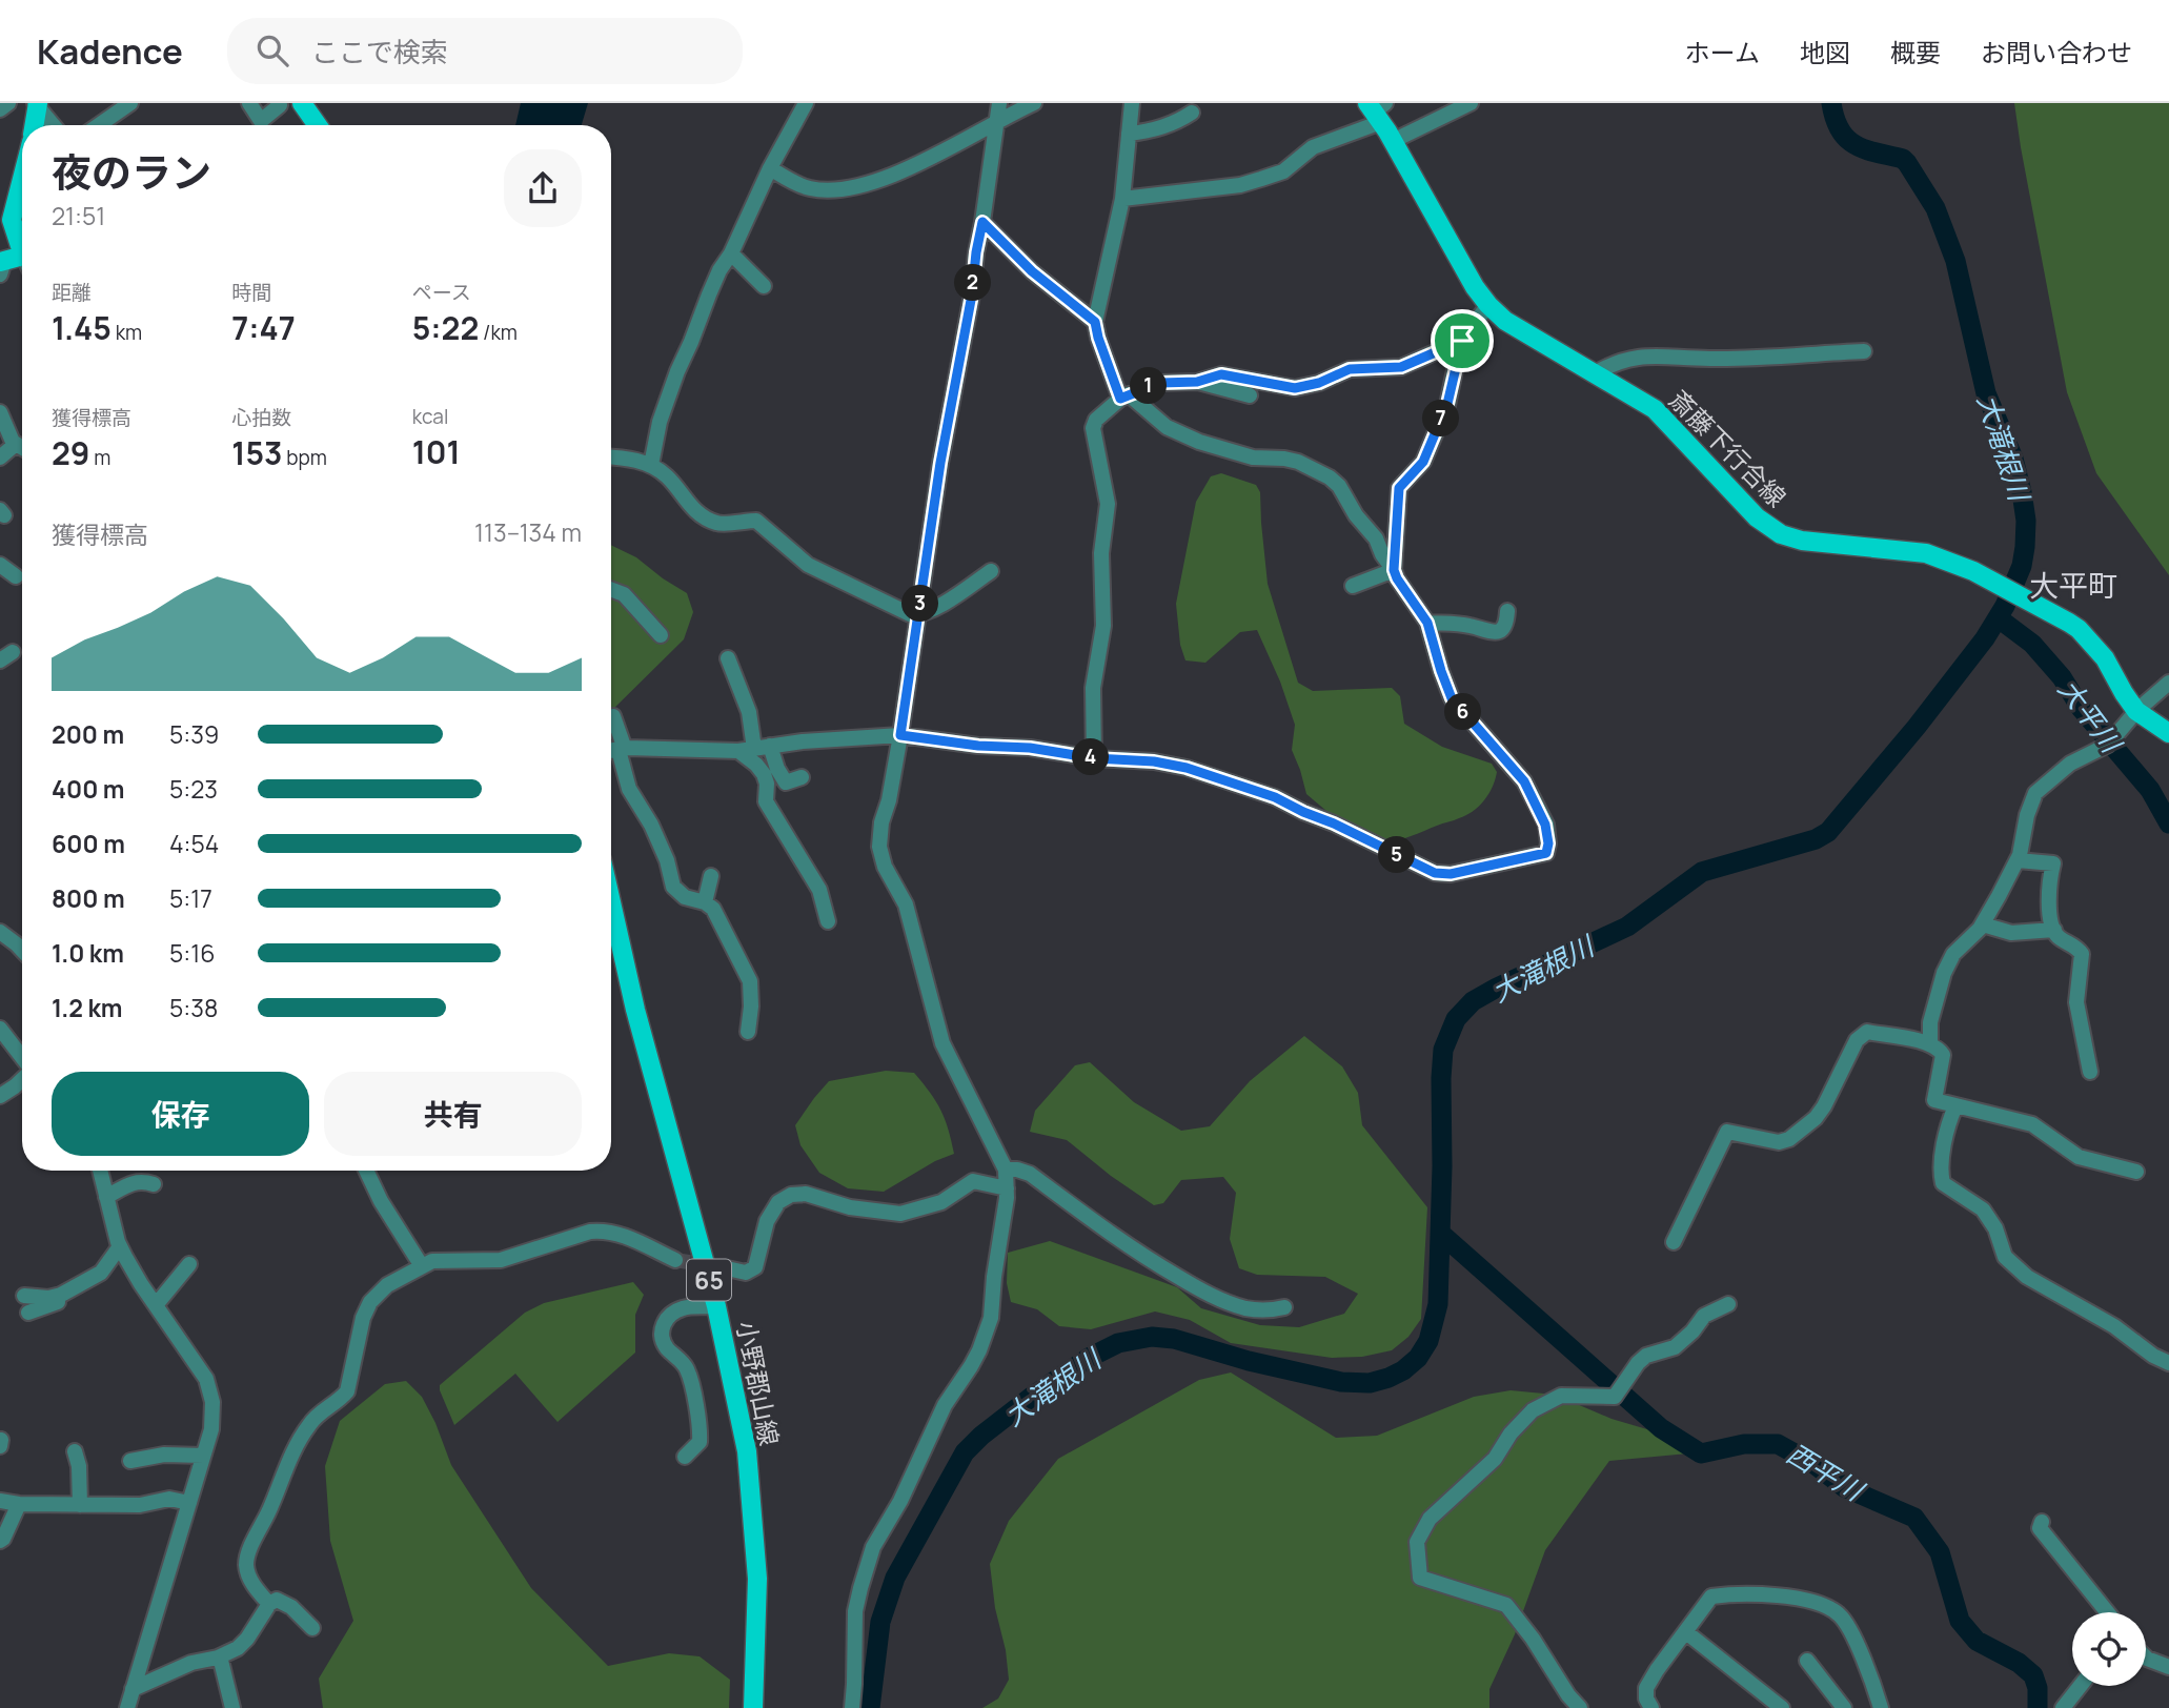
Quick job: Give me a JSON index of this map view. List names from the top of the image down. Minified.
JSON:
{"streets":{"main road":["斎藤下行合線","65","小野郡山線"]},"districts":["大平町"],"water":["大滝根川","大平川","西平川"],"page":{"header":"Kadence","search":"ここで検索","nav":["ホーム","地図","概要","お問い合わせ"],"heading":["夜のラン","21:51"],"stats":[["距離","1.45 km"],["時間","7:47"],["ペース","5:22 /km"],["獲得標高","29 m"],["心拍数","153 bpm"],["kcal","101"]],"pins":["2","1","7","3","6","4","5"],"chart":["獲得標高","113–134 m"],"list":[{"name":"200 m","note":"5:39"},{"name":"400 m","note":"5:23"},{"name":"600 m","note":"4:54"},{"name":"800 m","note":"5:17"},{"name":"1.0 km","note":"5:16"},{"name":"1.2 km","note":"5:38"}],"buttons":["保存","共有"]}}
